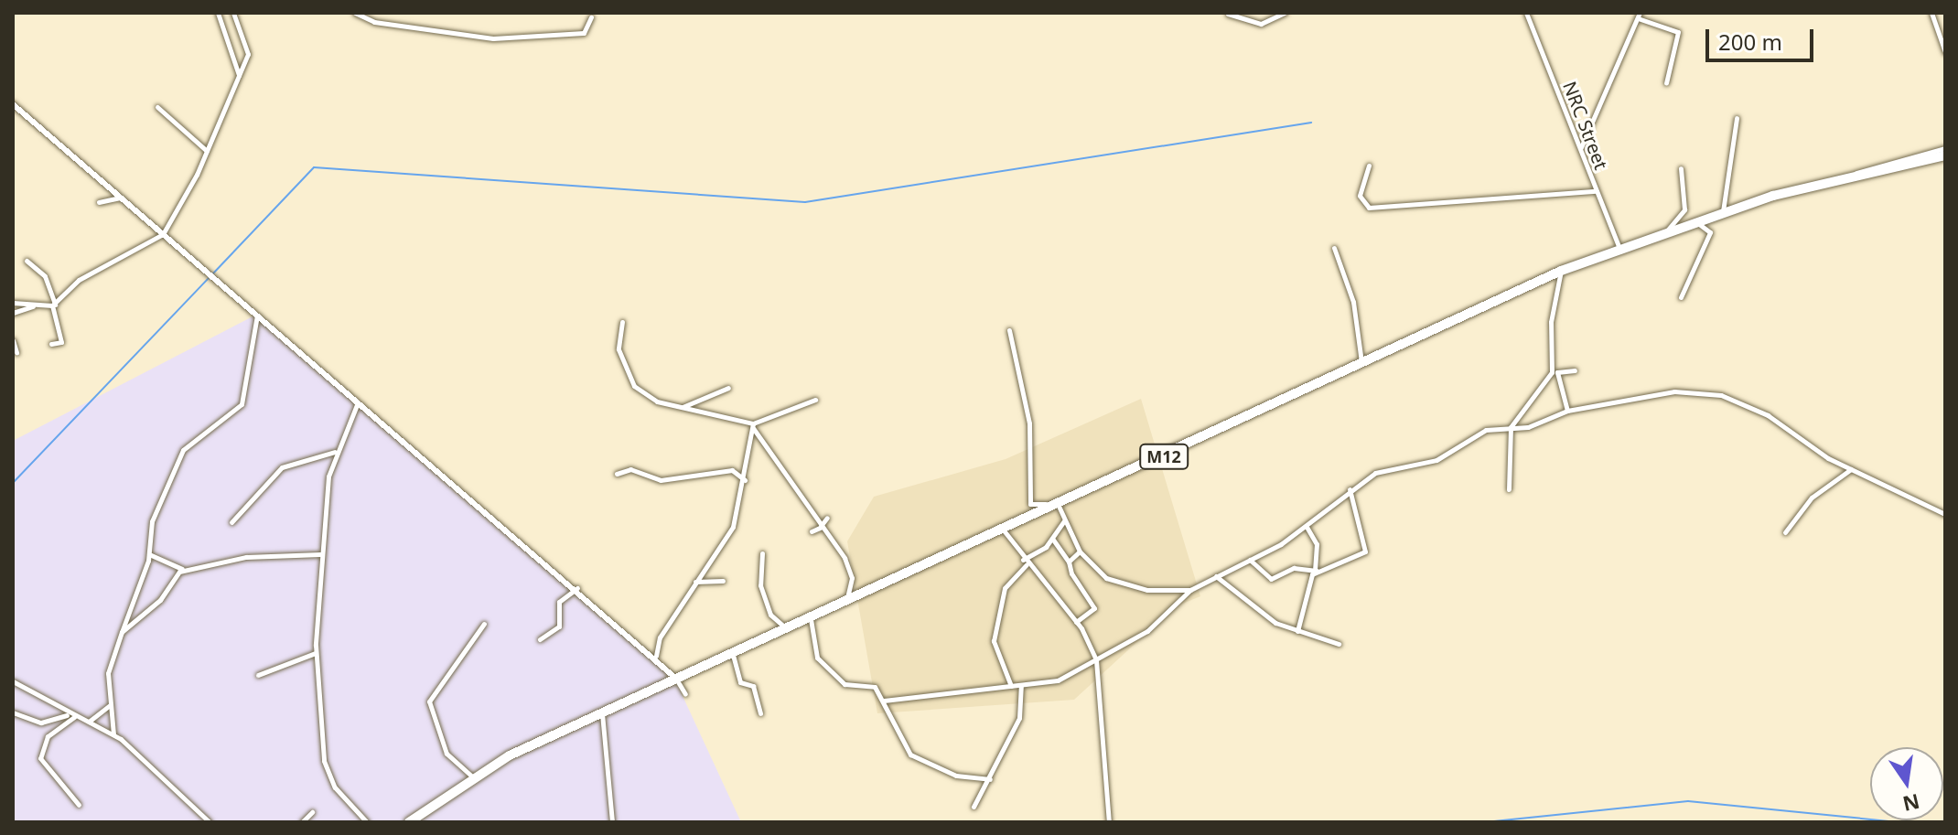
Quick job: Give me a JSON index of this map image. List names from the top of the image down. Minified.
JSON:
{"streets":{"highway":["M12"],"street":["NRC Street"]},"crossings":[["NRC Street","M12"]],"scale_bar":"200 m","north":"bottom"}
